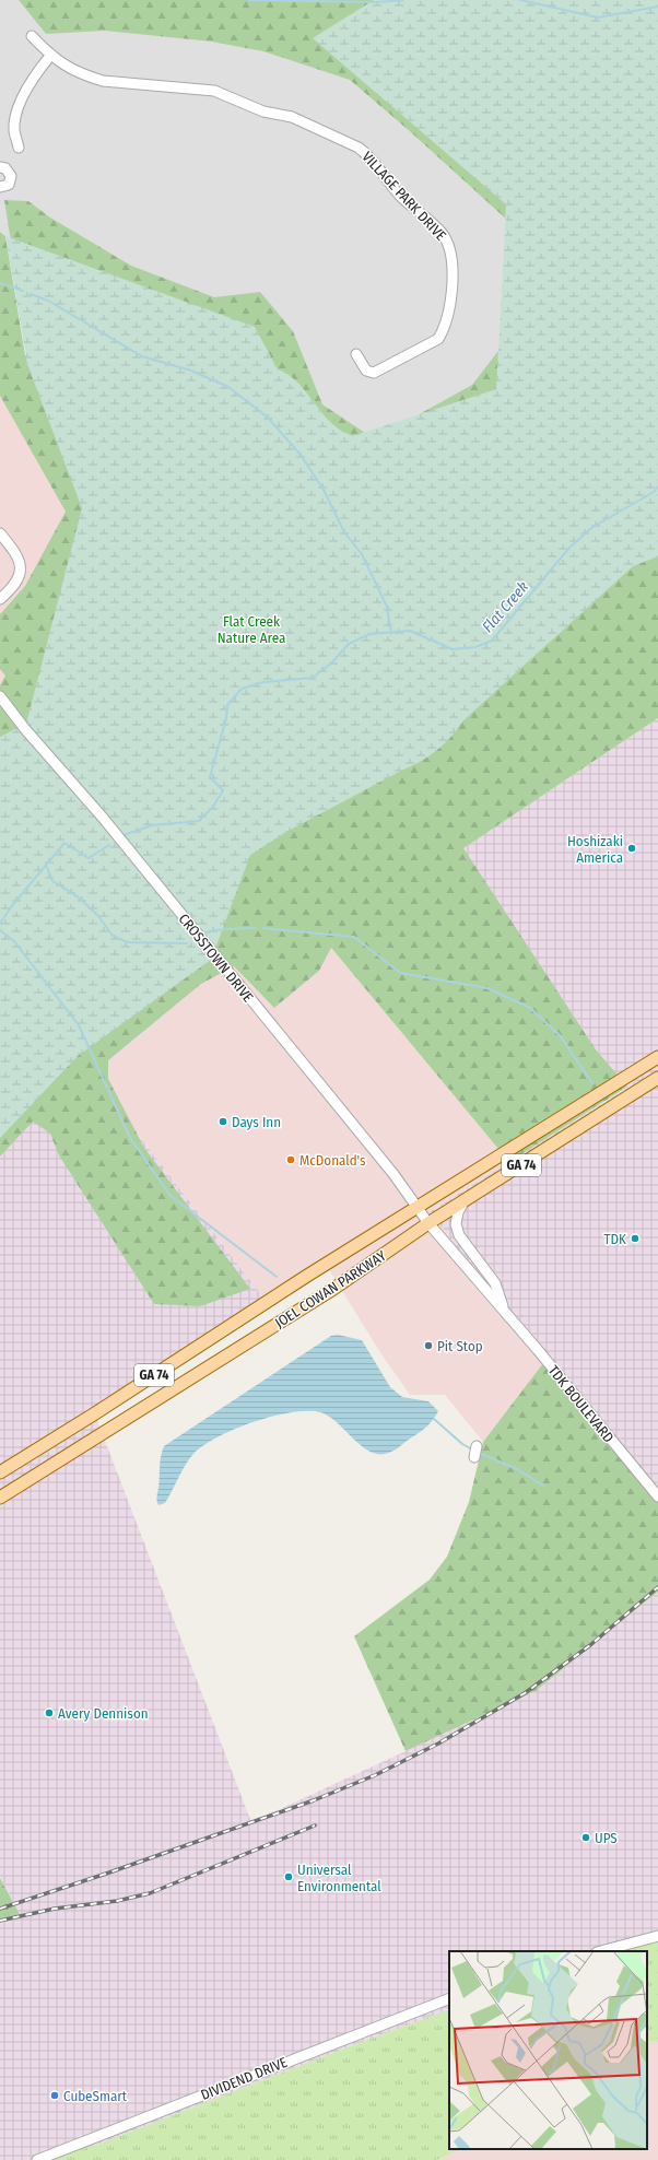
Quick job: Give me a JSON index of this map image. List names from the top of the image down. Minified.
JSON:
{"streets":{"main road":["GA 74","JOEL COWAN PARKWAY"],"street":["VILLAGE PARK DRIVE","CROSSTOWN DRIVE","TDK BOULEVARD","DIVIDEND DRIVE"]},"crossings":[["CROSSTOWN DRIVE","JOEL COWAN PARKWAY"],["CROSSTOWN DRIVE","TDK BOULEVARD"],["JOEL COWAN PARKWAY","TDK BOULEVARD"]],"water":["Flat Creek"],"parks":["Flat Creek Nature Area"],"places":["Hoshizaki America","Days Inn","McDonald's","TDK","Pit Stop","Avery Dennison","UPS","Universal Environmental","CubeSmart"]}
